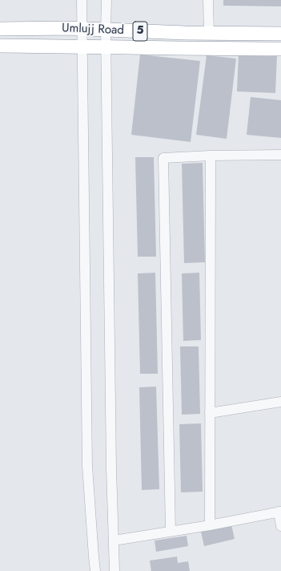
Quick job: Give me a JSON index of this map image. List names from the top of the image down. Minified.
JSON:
{"streets":{"highway":["Umlujj Road","5"]}}
